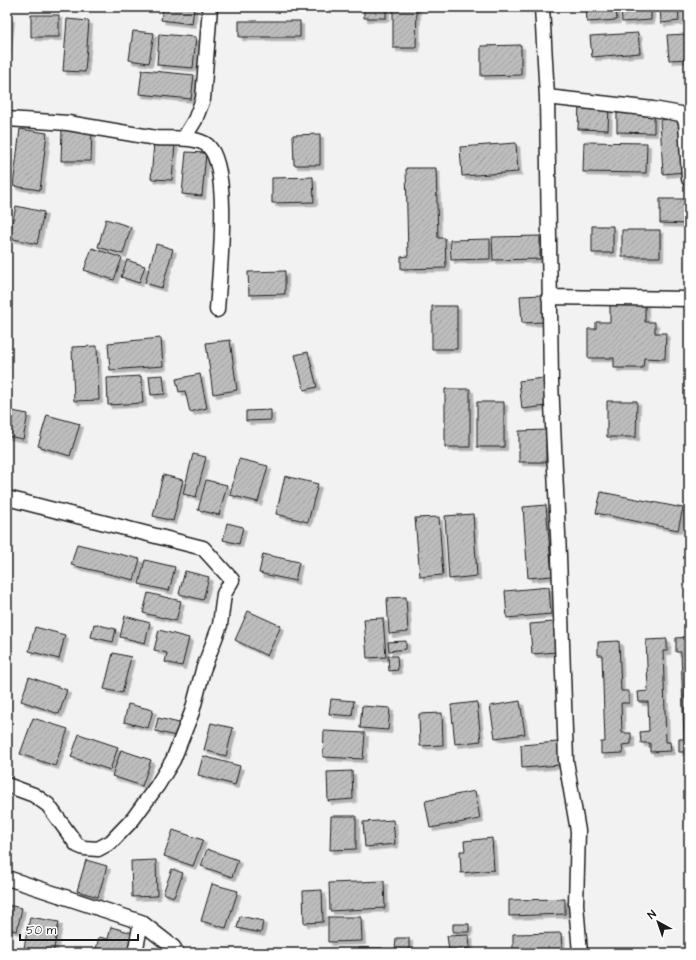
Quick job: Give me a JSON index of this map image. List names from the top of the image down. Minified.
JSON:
{"scale_bar":"50 m","north":"top left"}
